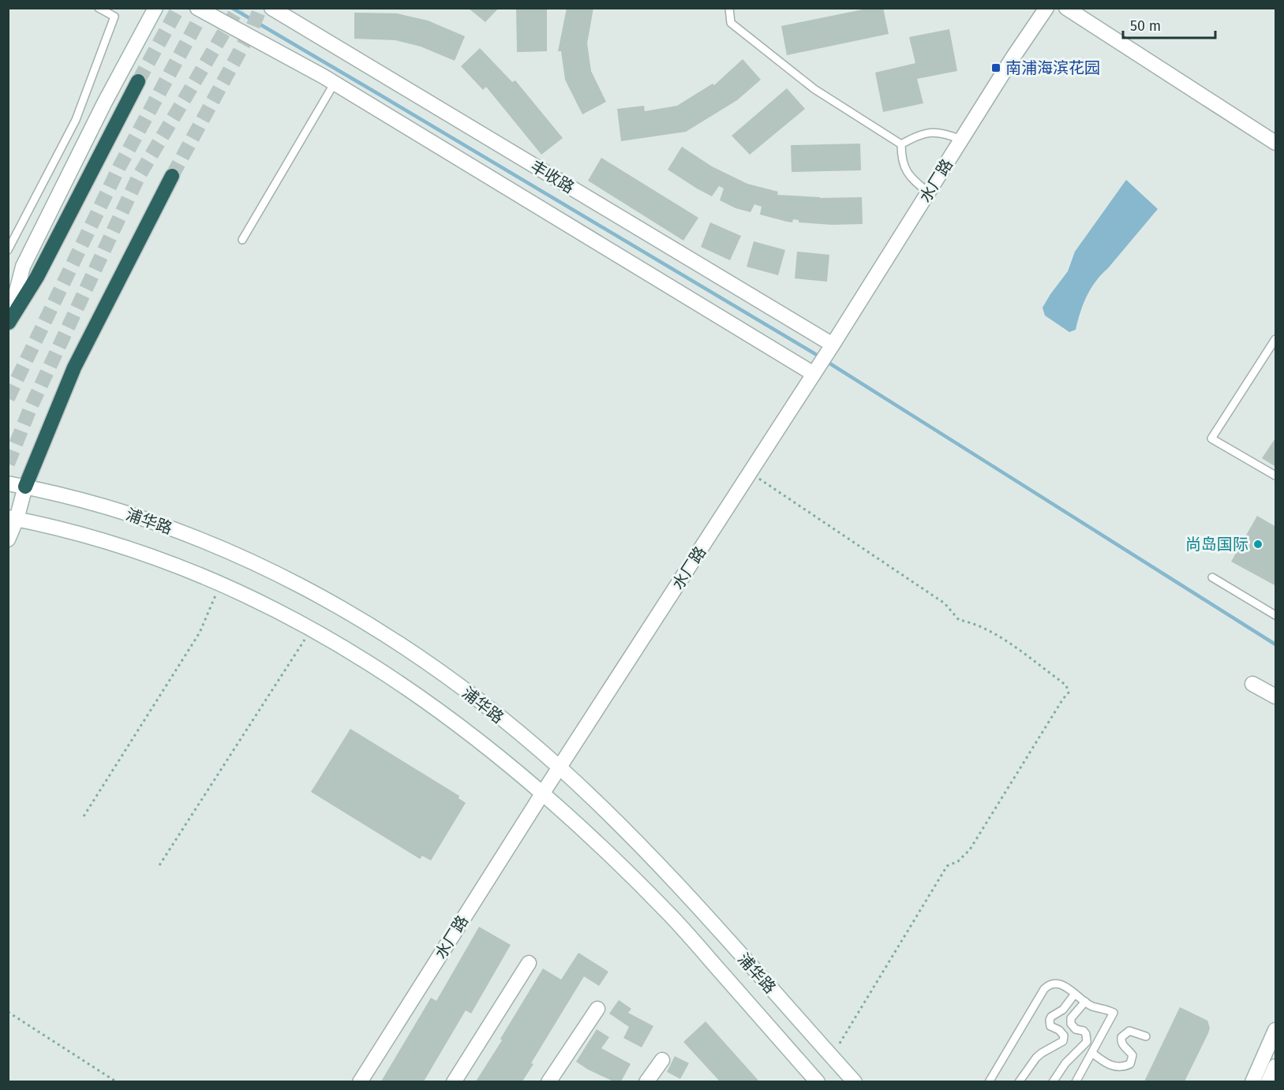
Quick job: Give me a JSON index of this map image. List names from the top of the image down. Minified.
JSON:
{"streets":{"street":["丰收路","水厂路","浦华路"]},"crossings":[["丰收路","水厂路"],["水厂路","浦华路"]],"places":{"transit":["南浦海滨花园"],"other":["尚岛国际"]},"scale_bar":"50 m"}
